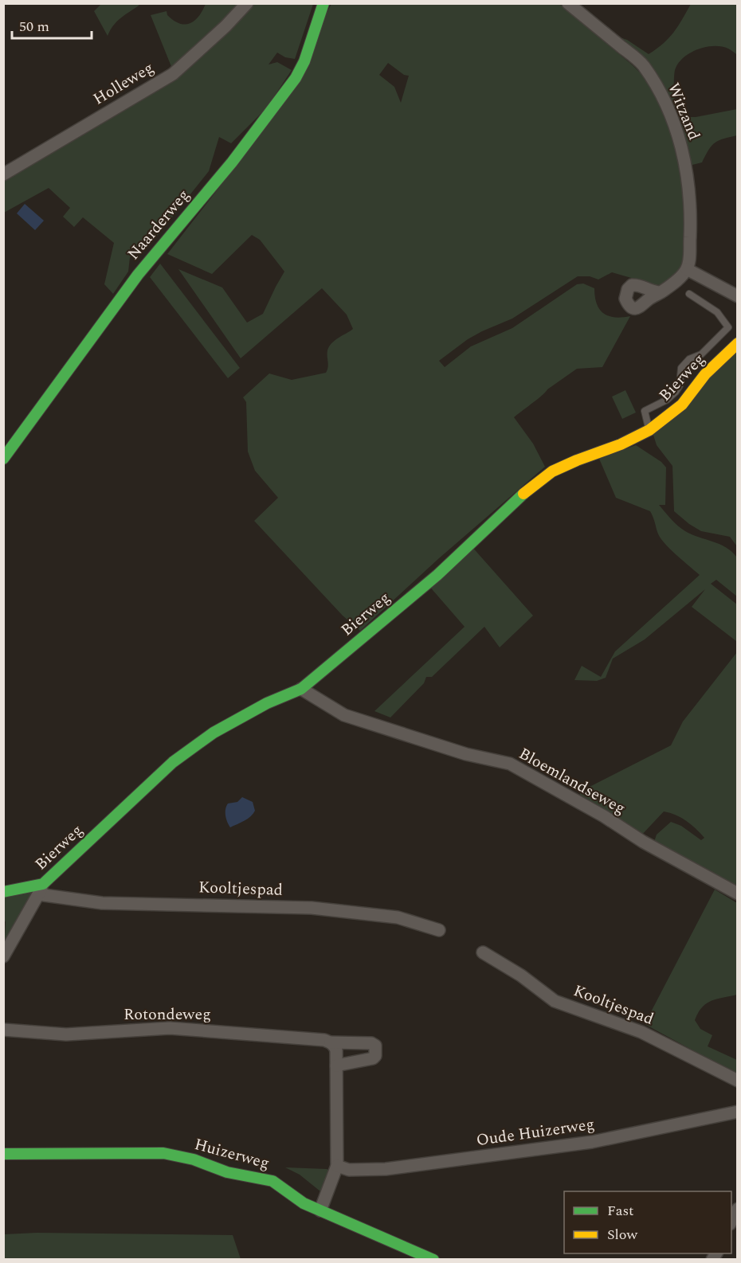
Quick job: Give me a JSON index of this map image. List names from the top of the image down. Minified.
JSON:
{"streets":{"main road":["Naarderweg","Bierweg","Huizerweg"],"street":["Holleweg","Witzand","Bloemlandseweg","Kooltjespad","Rotondeweg","Oude Huizerweg"]},"crossings":[["Bierweg","Bloemlandseweg"],["Bierweg","Kooltjespad"]],"legend":["Fast","Slow"],"scale_bar":"50 m"}
